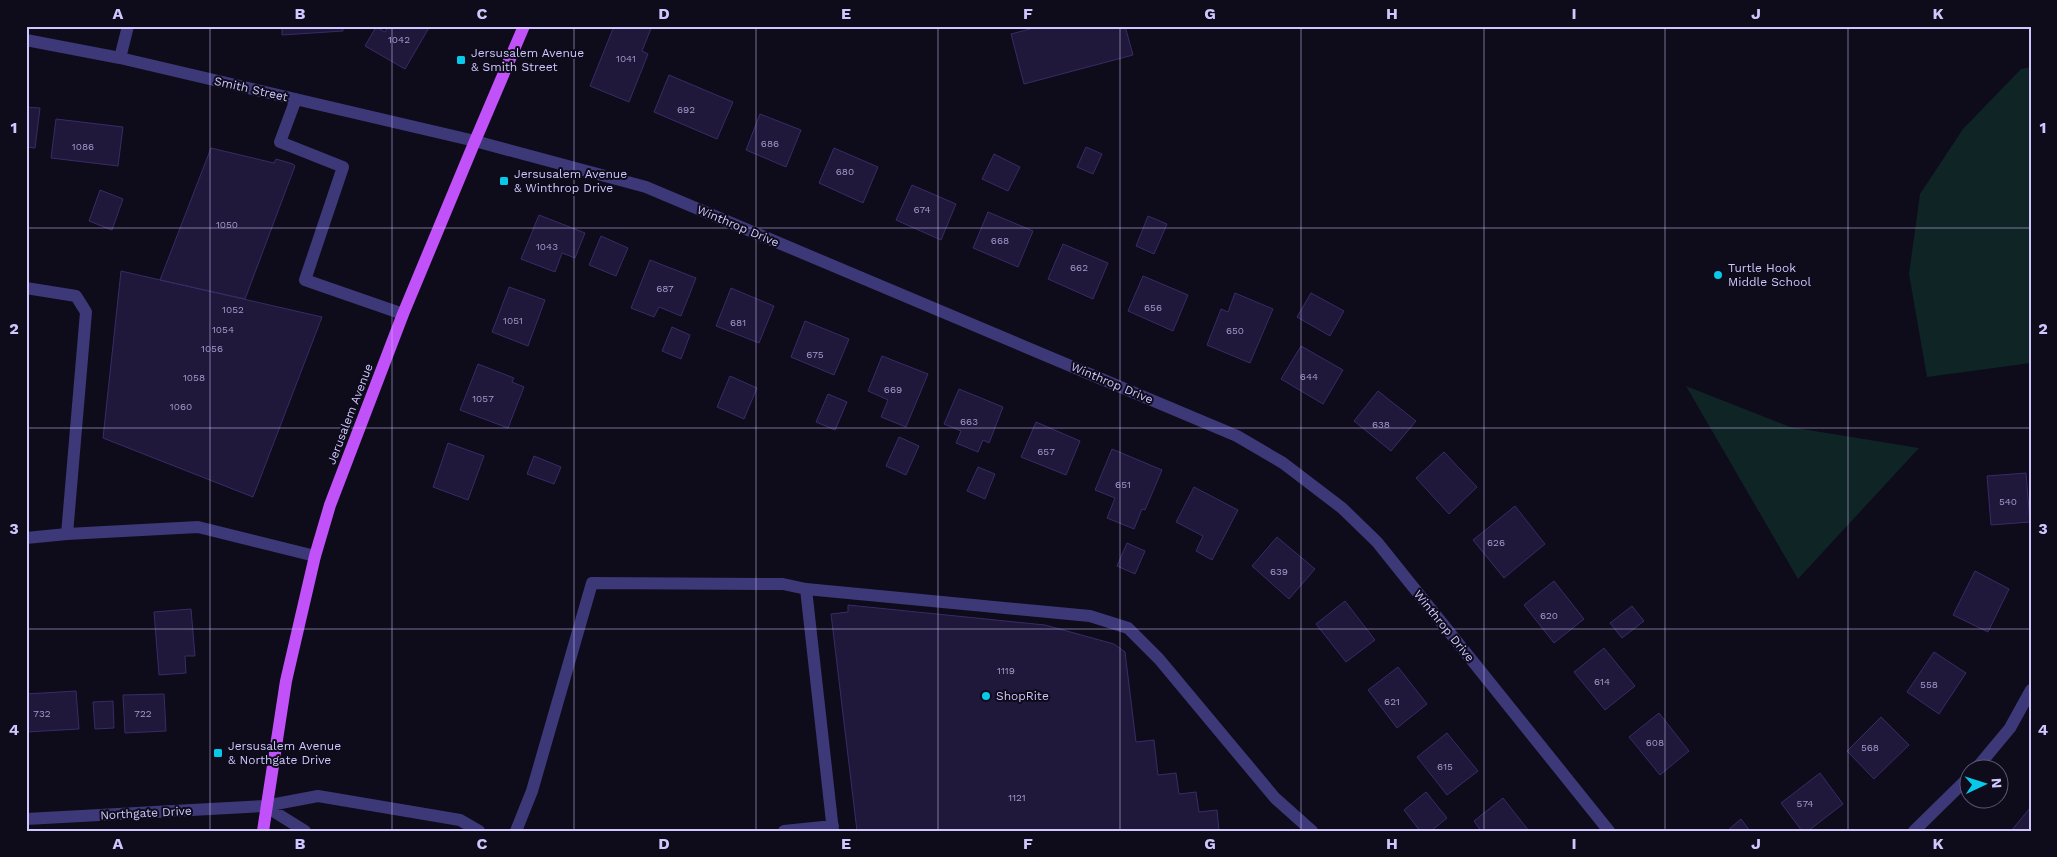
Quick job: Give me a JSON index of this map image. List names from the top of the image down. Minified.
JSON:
{"streets":{"main road":["Jerusalem Avenue"],"street":["Smith Street","Winthrop Drive","Northgate Drive"]},"crossings":[["Smith Street","Winthrop Drive"],["Smith Street","Jerusalem Avenue"],["Winthrop Drive","Jerusalem Avenue"],["Jerusalem Avenue","Northgate Drive"]],"places":{"transit":["Jersusalem Avenue & Smith Street","Jersusalem Avenue & Winthrop Drive","Jersusalem Avenue & Northgate Drive"],"other":["Turtle Hook Middle School","ShopRite"]},"house_numbers":["1042","1041","692","686","1086","680","674","1050","668","1043","662","687","656","1052","1051","681","1054","650","1056","675","644","1058","669","1057","1060","663","638","657","651","540","626","639","620","1119","614","558","621","732","722","608","568","615","1121","574"],"north":"right","grid":{"columns":["A","B","C","D","E","F","G","H","I","J","K"],"rows":["1","2","3","4"]}}
